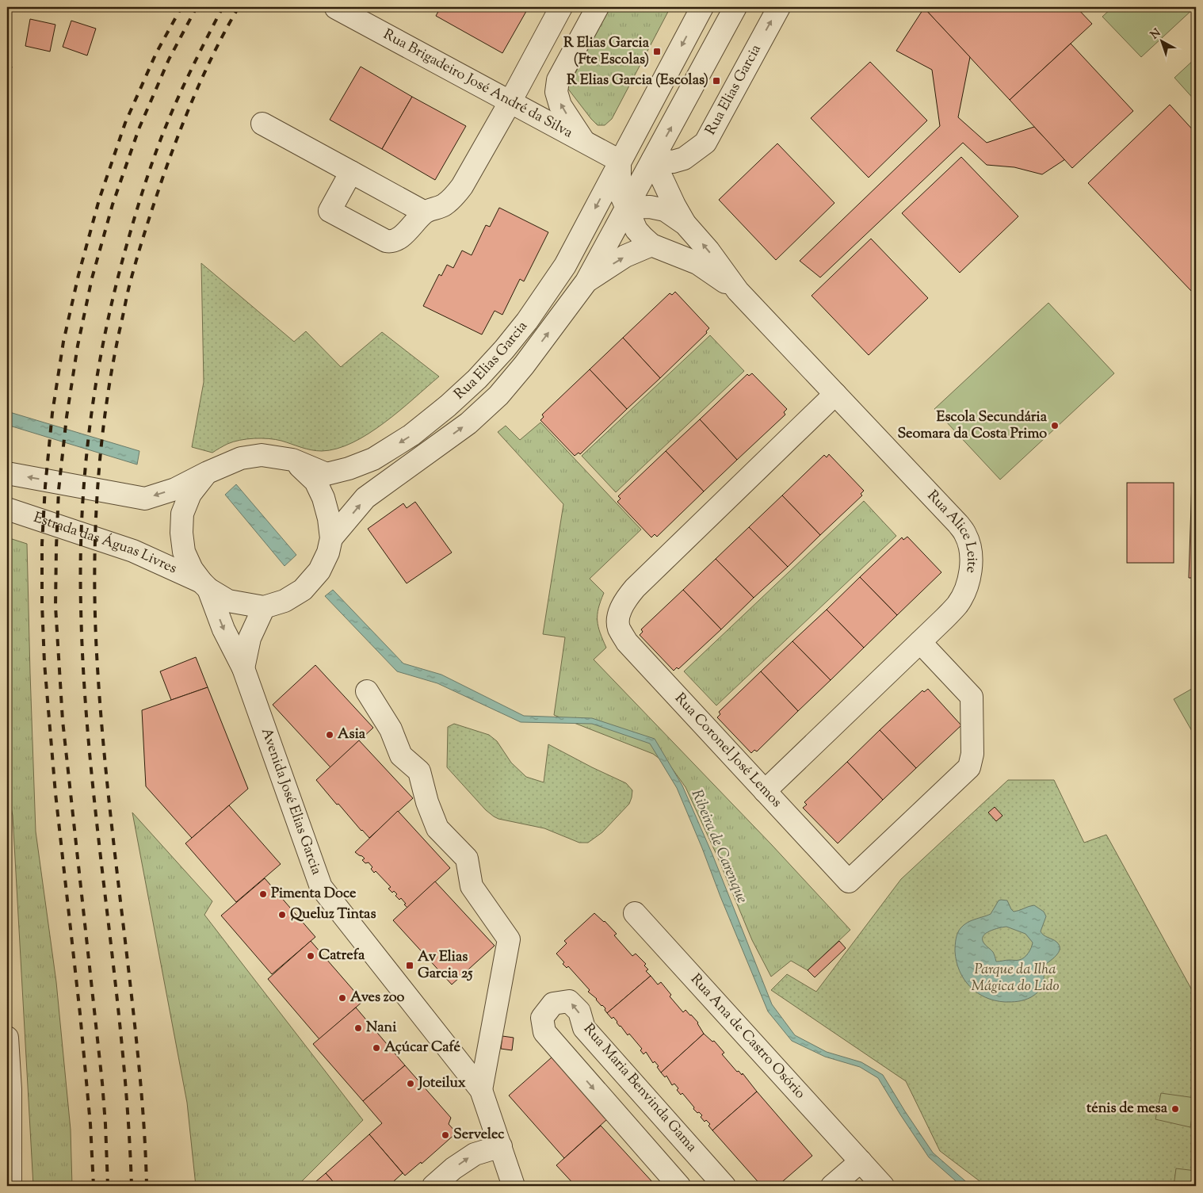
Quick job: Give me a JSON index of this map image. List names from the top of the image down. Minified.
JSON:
{"streets":{"street":["Rua Brigadeiro José André da Silva","Rua Elias Garcia","Rua Alice Leite","Estrada das Águas Livres","Rua Coronel José Lemos","Avenida José Elias Garcia","Rua Ana de Castro Osório","Rua Maria Benvinda Gama"]},"crossings":[["Rua Brigadeiro José André da Silva","Rua Elias Garcia"],["Rua Elias Garcia","Rua Alice Leite"],["Rua Alice Leite","Rua Coronel José Lemos"],["Estrada das Águas Livres","Avenida José Elias Garcia"]],"water":["Ribeira de Carenque"],"parks":["Parque da Ilha Mágica do Lido"],"places":{"transit":["R Elias Garcia (Fte Escolas)","R Elias Garcia (Escolas)","Av Elias Garcia 25"],"other":["Escola Secundária Seomara da Costa Primo","Asia","Pimenta Doce","Queluz Tintas","Catrefa","Aves zoo","Nani","Açúcar Café","Joteilux","ténis de mesa","Servelec"]},"north":"top left"}
